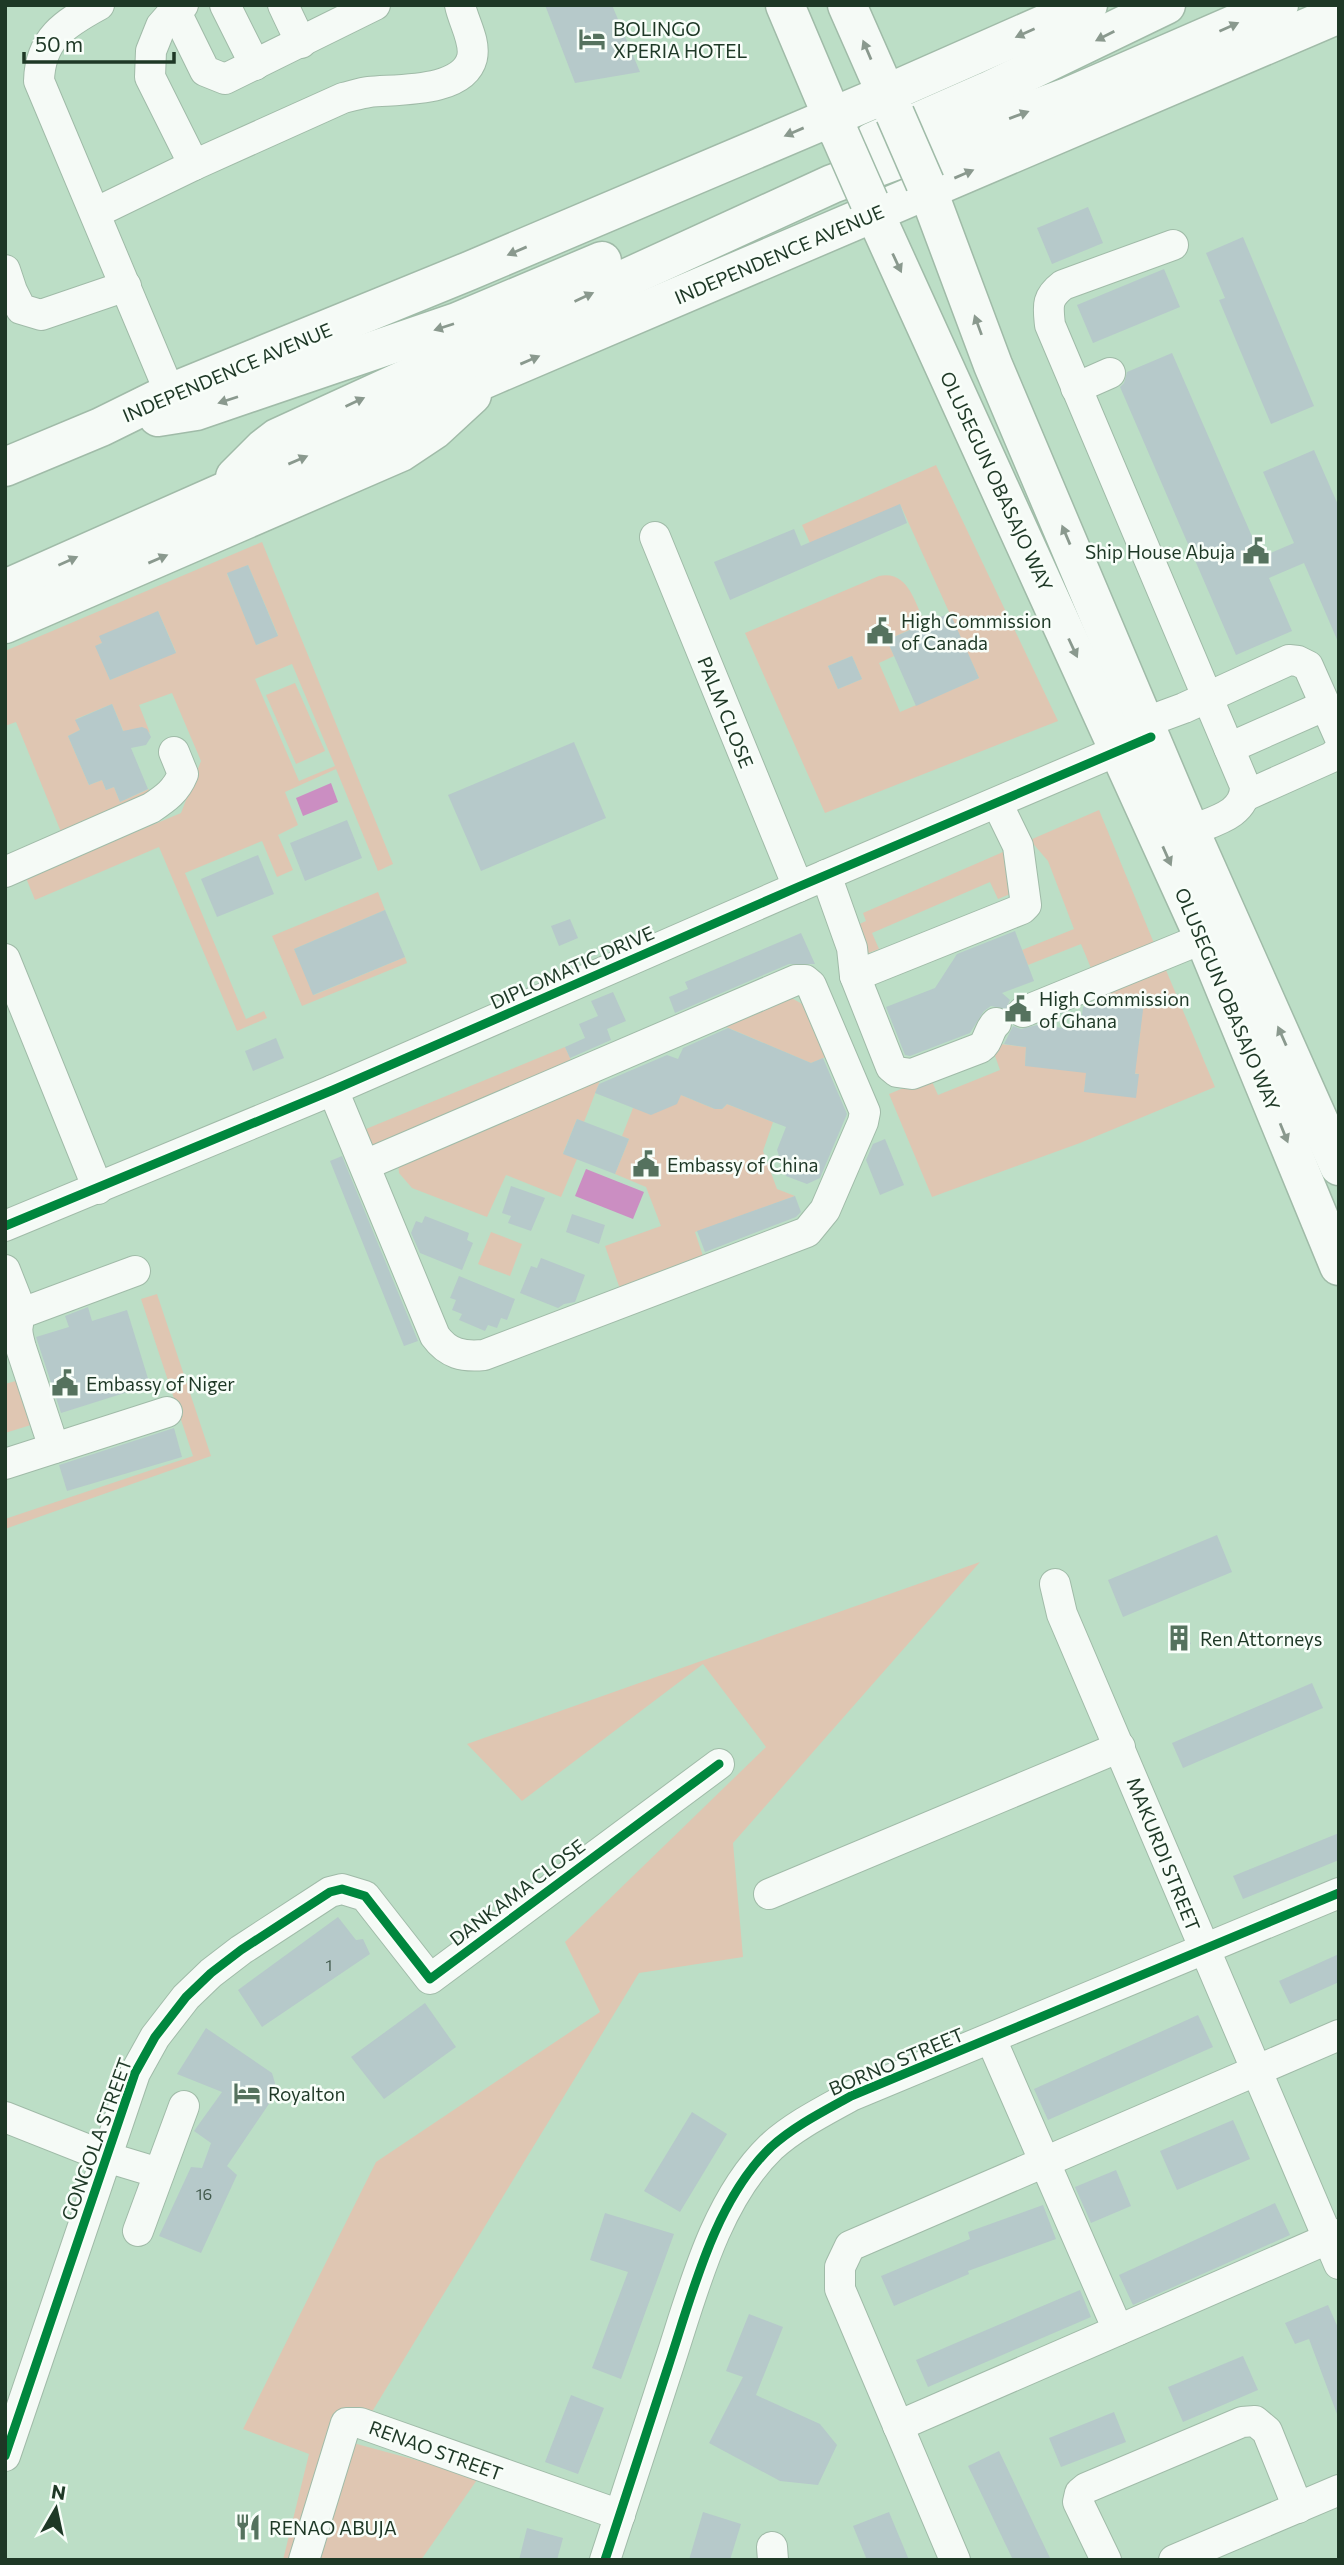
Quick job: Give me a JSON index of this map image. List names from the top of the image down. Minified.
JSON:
{"streets":{"main road":["INDEPENDENCE AVENUE","OLUSEGUN OBASAJO WAY"],"street":["PALM CLOSE","DIPLOMATIC DRIVE","MAKURDI STREET","DANKAMA CLOSE","BORNO STREET","GONGOLA STREET","RENAO STREET"]},"crossings":[["INDEPENDENCE AVENUE","OLUSEGUN OBASAJO WAY"],["OLUSEGUN OBASAJO WAY","DIPLOMATIC DRIVE"],["PALM CLOSE","DIPLOMATIC DRIVE"],["MAKURDI STREET","BORNO STREET"],["DANKAMA CLOSE","GONGOLA STREET"],["BORNO STREET","RENAO STREET"]],"places":{"hotel":["BOLINGO XPERIA HOTEL","Royalton"],"public building":["Ship House Abuja","High Commission of Canada","High Commission of Ghana","Embassy of China","Embassy of Niger"],"building":["Ren Attorneys"],"restaurant":["RENAO ABUJA"]},"house_numbers":["1","16"],"scale_bar":"50 m","north":"top"}
